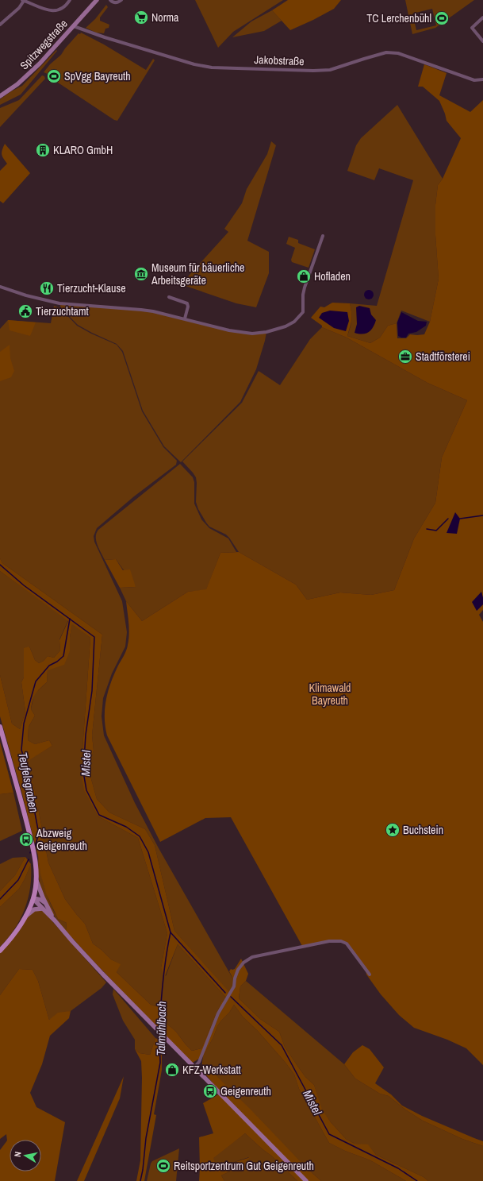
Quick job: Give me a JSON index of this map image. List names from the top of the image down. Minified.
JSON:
{"streets":{"main road":["Spitzwegstraße"],"street":["Jakobstraße"]},"crossings":[["Spitzwegstraße","Jakobstraße"]],"water":["Mistel","Teufelsgraben","Talmühlbach"],"parks":["Klimawald Bayreuth"],"places":{"supermarket":["Norma"],"sports":["TC Lerchenbühl","SpVgg Bayreuth","Reitsportzentrum Gut Geigenreuth"],"building":["KLARO GmbH"],"museum":["Museum für bäuerliche Arbeitsgeräte"],"shop":["Hofladen","KFZ-Werkstatt"],"restaurant":["Tierzucht-Klause"],"public building":["Tierzuchtamt"],"office":["Stadtförsterei"],"place":["Buchstein"],"bus stop":["Abzweig Geigenreuth","Geigenreuth"]},"north":"left"}
